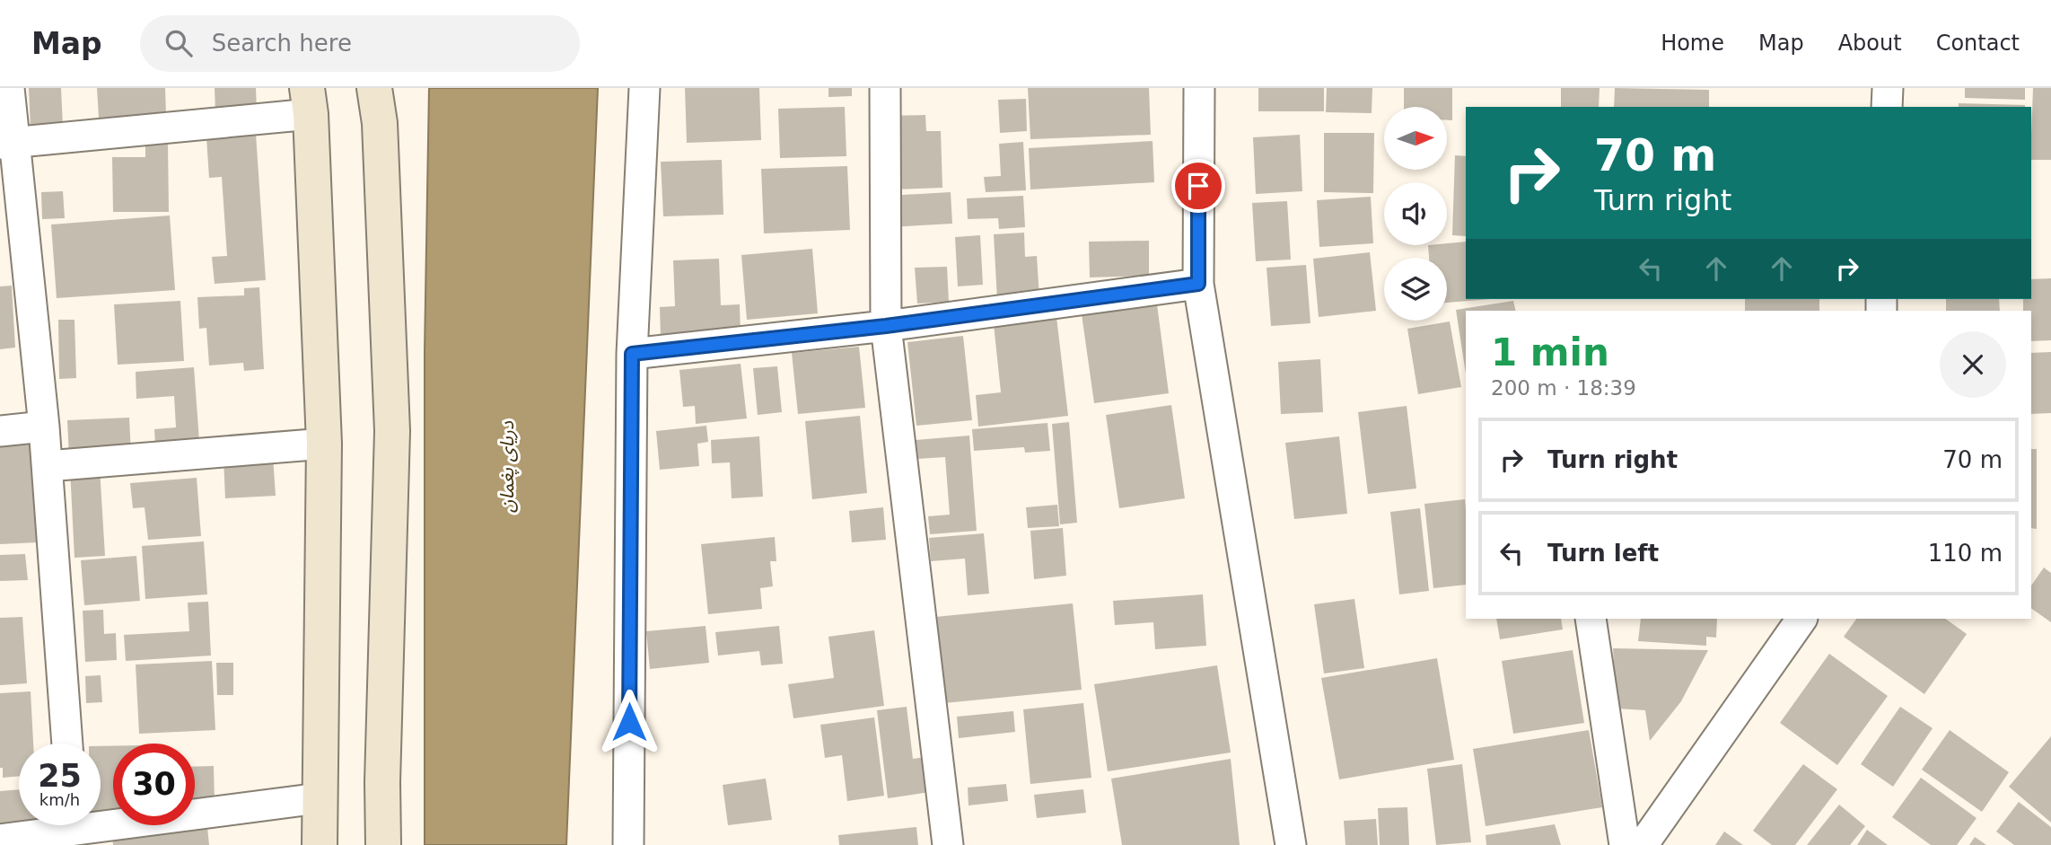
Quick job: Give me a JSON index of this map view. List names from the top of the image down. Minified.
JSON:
{"water":["دریای پغمان"],"north":"right","page":{"header":"Map","search":"Search here","nav":["Home","Map","About","Contact"],"turn":["70 m","Turn right"],"heading":["1 min","200 m · 18:39"],"list":[{"name":"Turn right","value":"70 m"},{"name":"Turn left","value":"110 m"}],"speed":"25 km/h","limit":"30"}}
